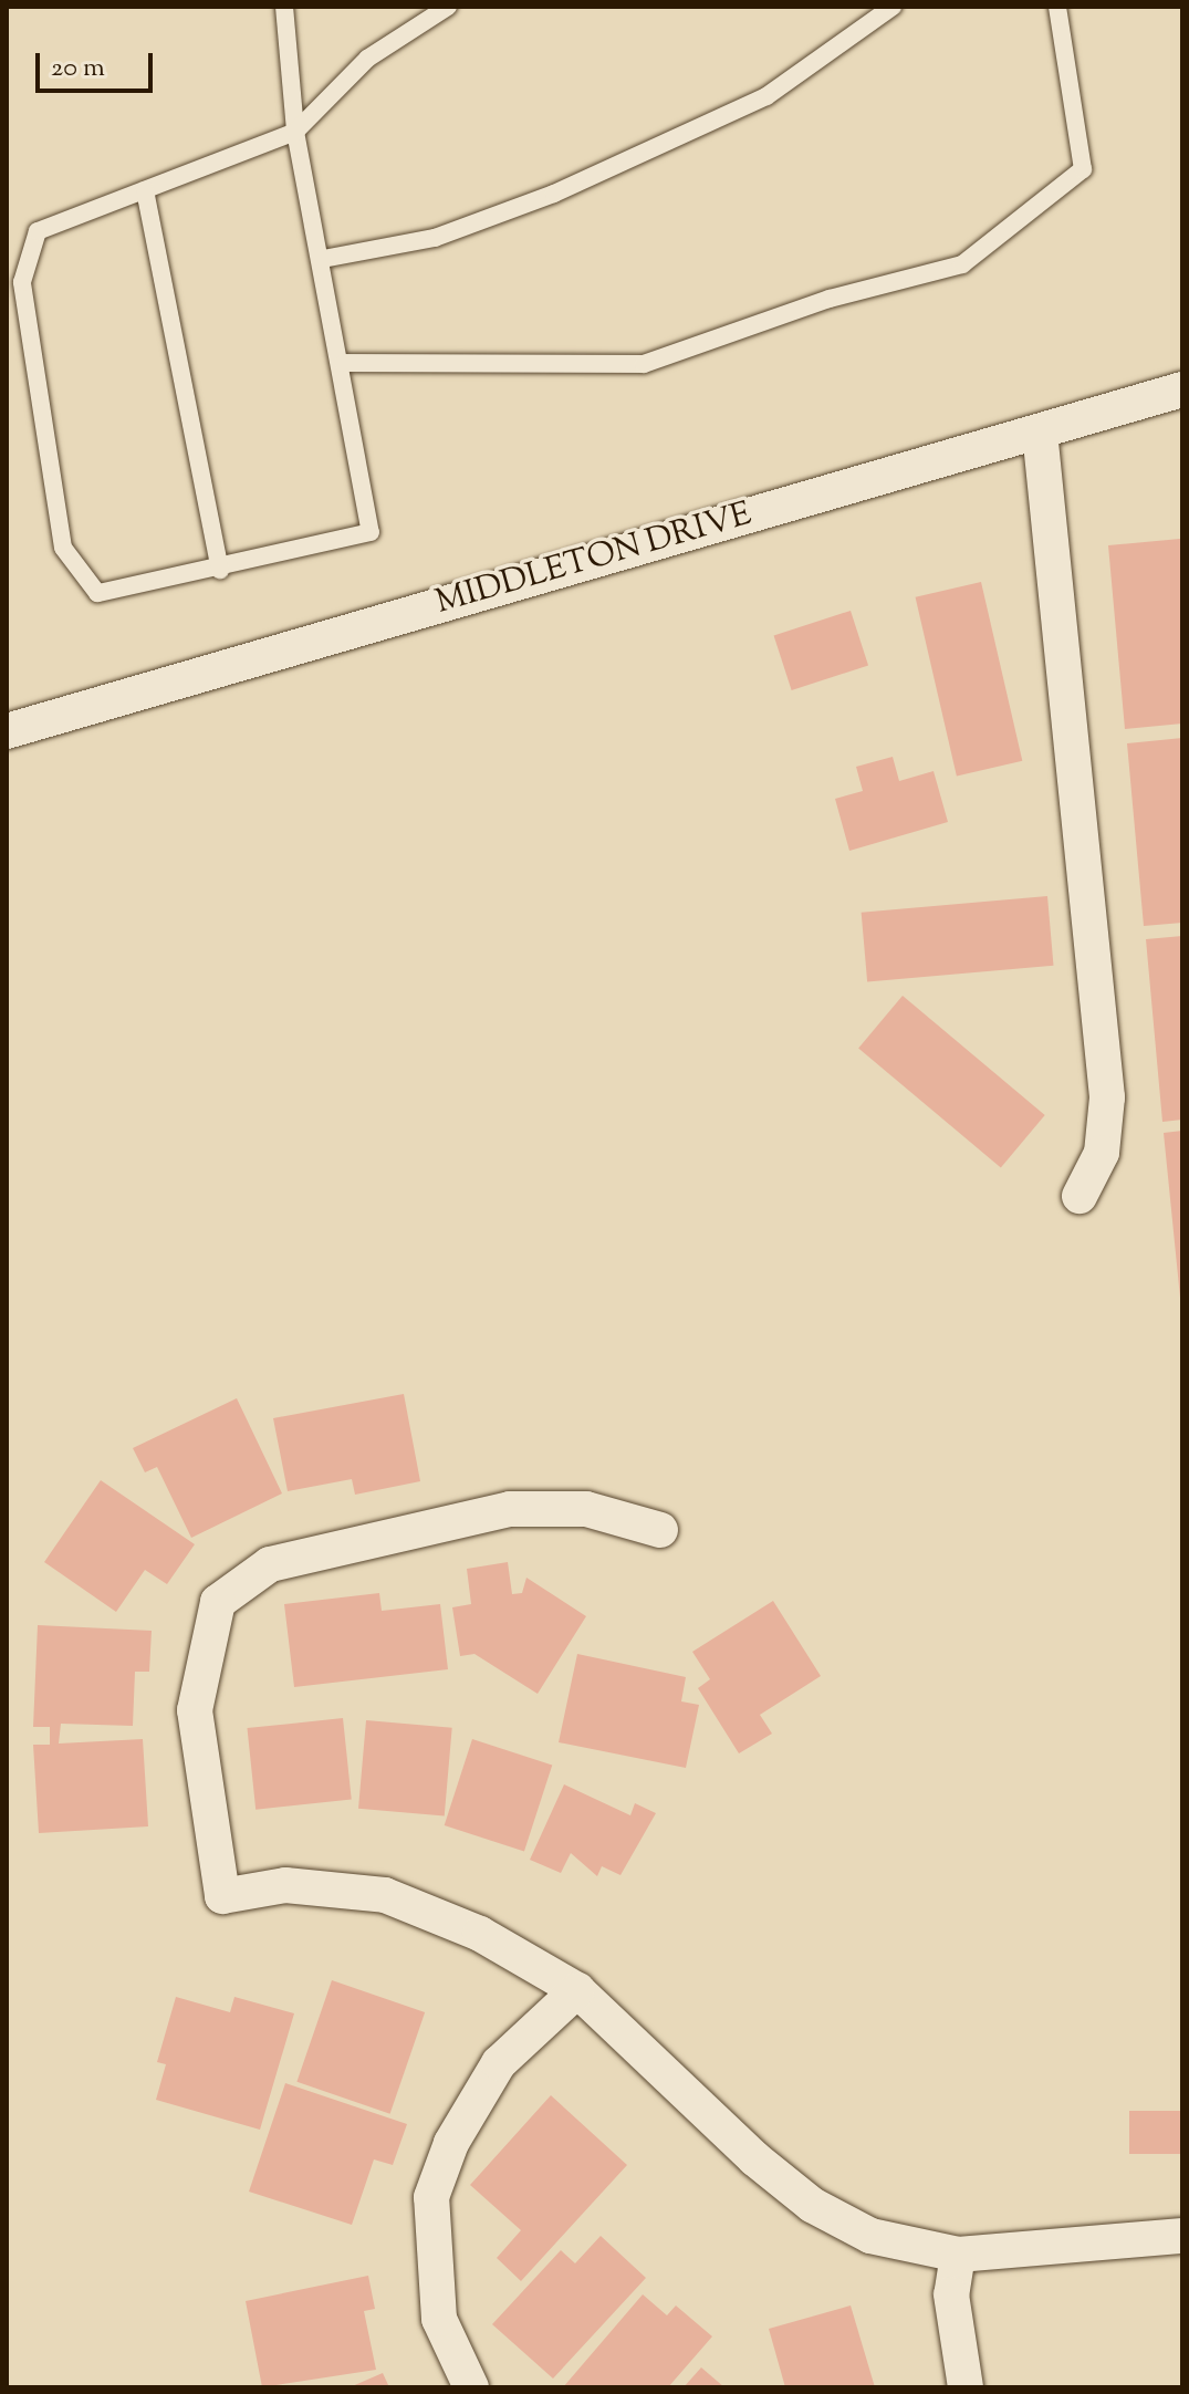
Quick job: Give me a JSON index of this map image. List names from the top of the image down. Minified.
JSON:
{"streets":{"street":["MIDDLETON DRIVE"]},"scale_bar":"20 m"}
